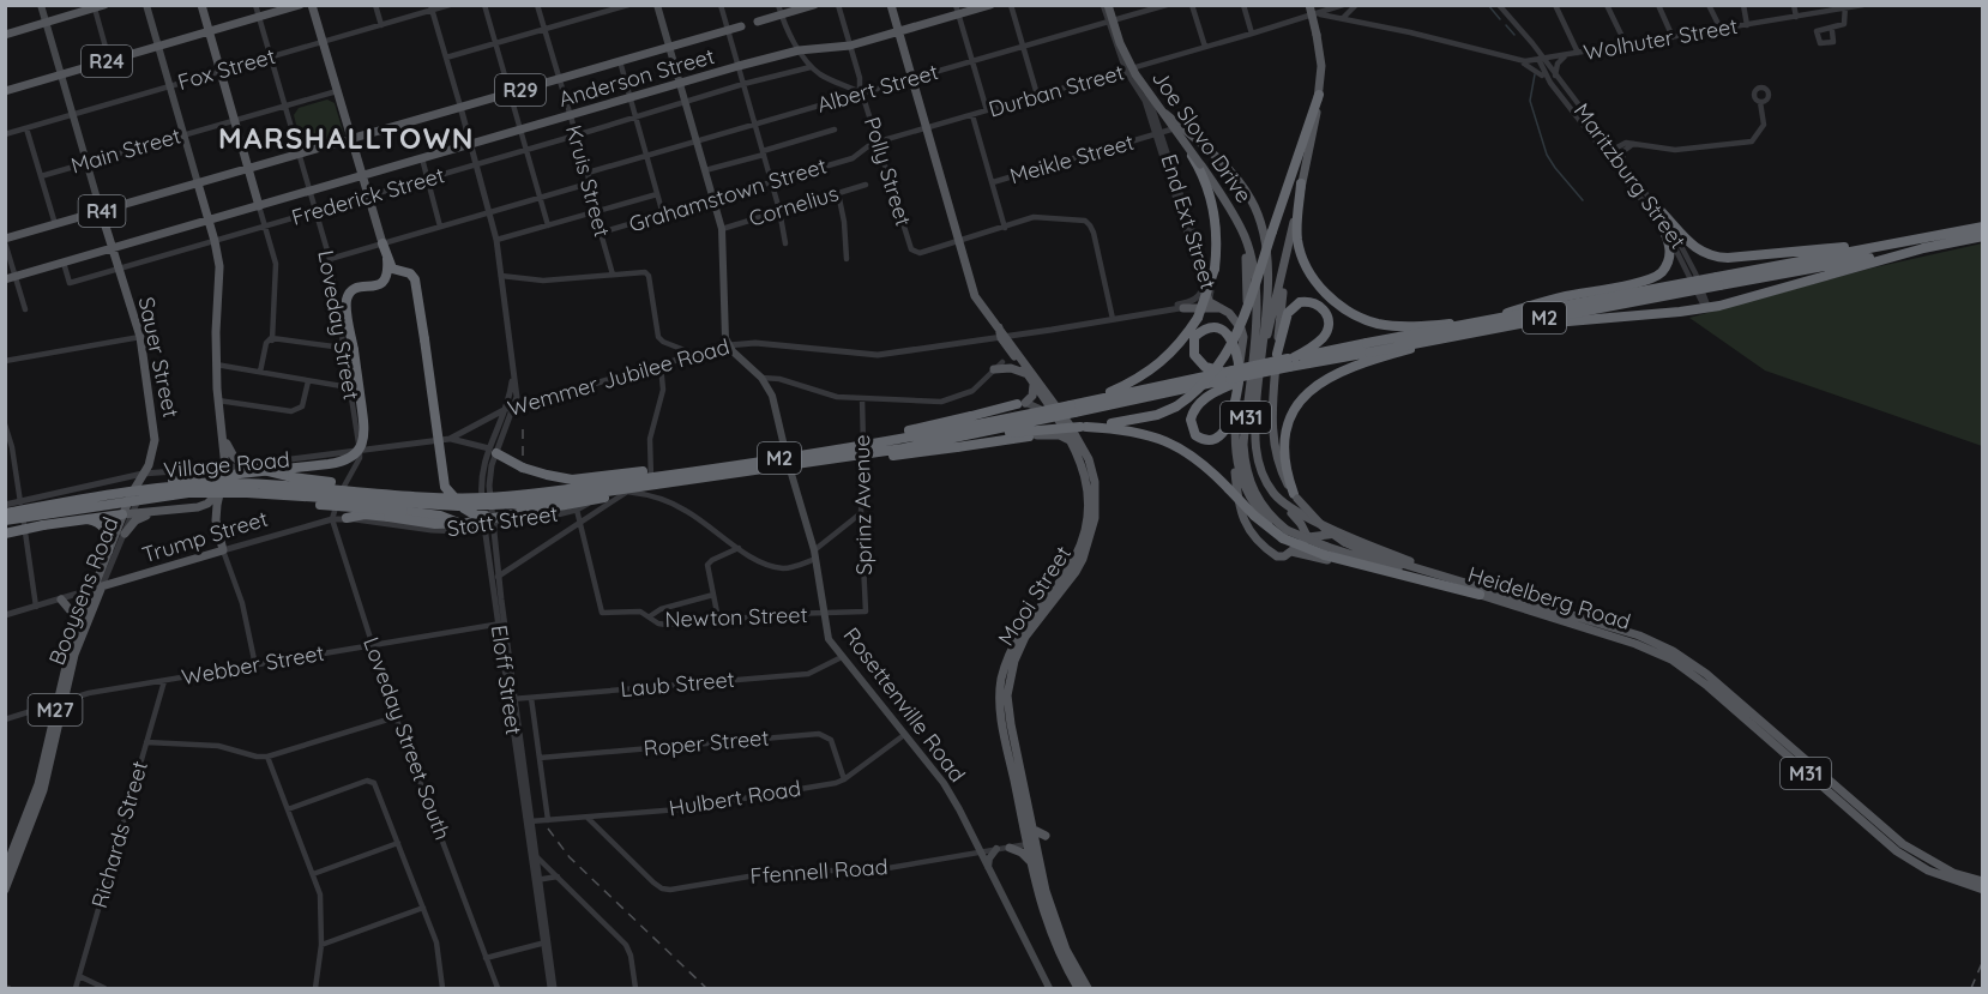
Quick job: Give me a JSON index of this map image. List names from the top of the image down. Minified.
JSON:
{"streets":{"highway":["M2"],"main road":["R24","Anderson Street","R29","Joe Slovo Drive","R41","Sauer Street","M31","Trump Street","Booysens Road","Mooi Street","Heidelberg Road","Rosettenville Road","M27"],"street":["Wolhuter Street","Fox Street","Albert Street","Durban Street","Main Street","Meikle Street","Polly Street","Maritzburg Street","Kruis Street","Grahamstown Street","Frederick Street","Cornelius","End Ext Street","Loveday Street","Wemmer Jubilee Road","Village Road","Sprinz Avenue","Stott Street","Newton Street","Webber Street","Eloff Street","Laub Street","Loveday Street South","Roper Street","Hulbert Road","Richards Street","Ffennell Road"]},"crossings":[["Wolhuter Street","Maritzburg Street"],["R24","Loveday Street"],["R24","M27"],["Fox Street","Loveday Street"],["Fox Street","Eloff Street"],["Fox Street","M27"],["Anderson Street","Polly Street"],["Anderson Street","Kruis Street"],["Anderson Street","Frederick Street"],["Anderson Street","Loveday Street"],["Anderson Street","Sauer Street"],["Anderson Street","Mooi Street"],["Anderson Street","Eloff Street"],["Anderson Street","M27"],["Albert Street","Joe Slovo Drive"],["Albert Street","Polly Street"],["Albert Street","Kruis Street"],["Albert Street","End Ext Street"],["Albert Street","Mooi Street"],["R29","Kruis Street"],["R29","R41"],["R29","Loveday Street"],["R29","Eloff Street"],["Durban Street","Polly Street"],["Durban Street","Grahamstown Street"],["Durban Street","End Ext Street"],["Durban Street","Mooi Street"],["Joe Slovo Drive","Meikle Street"],["Joe Slovo Drive","End Ext Street"],["Main Street","Loveday Street"],["Main Street","M27"],["Meikle Street","End Ext Street"],["Polly Street","Mooi Street"],["Kruis Street","Grahamstown Street"],["Kruis Street","Frederick Street"],["Frederick Street","Loveday Street"],["Frederick Street","Sauer Street"],["Frederick Street","Eloff Street"],["R41","M27"],["Loveday Street","Village Road"],["Sauer Street","Village Road"],["Sauer Street","Booysens Road"],["Sauer Street","M27"],["Wemmer Jubilee Road","Village Road"],["Wemmer Jubilee Road","Mooi Street"],["Wemmer Jubilee Road","Eloff Street"],["Wemmer Jubilee Road","Rosettenville Road"],["M31","Heidelberg Road"],["Village Road","Booysens Road"],["Sprinz Avenue","Stott Street"],["Sprinz Avenue","Newton Street"],["Stott Street","Trump Street"],["Stott Street","Newton Street"],["Stott Street","Eloff Street"],["Stott Street","Rosettenville Road"],["Stott Street","Loveday Street South"],["Trump Street","Booysens Road"],["Trump Street","Loveday Street South"],["Booysens Road","Webber Street"],["Mooi Street","Ffennell Road"],["Newton Street","Rosettenville Road"],["Webber Street","Eloff Street"],["Webber Street","Loveday Street South"],["Webber Street","Richards Street"],["Eloff Street","Laub Street"],["Eloff Street","Hulbert Road"],["Laub Street","Rosettenville Road"],["Rosettenville Road","Hulbert Road"],["Rosettenville Road","Ffennell Road"],["Roper Street","Hulbert Road"],["Hulbert Road","Ffennell Road"]],"districts":["MARSHALLTOWN"]}
